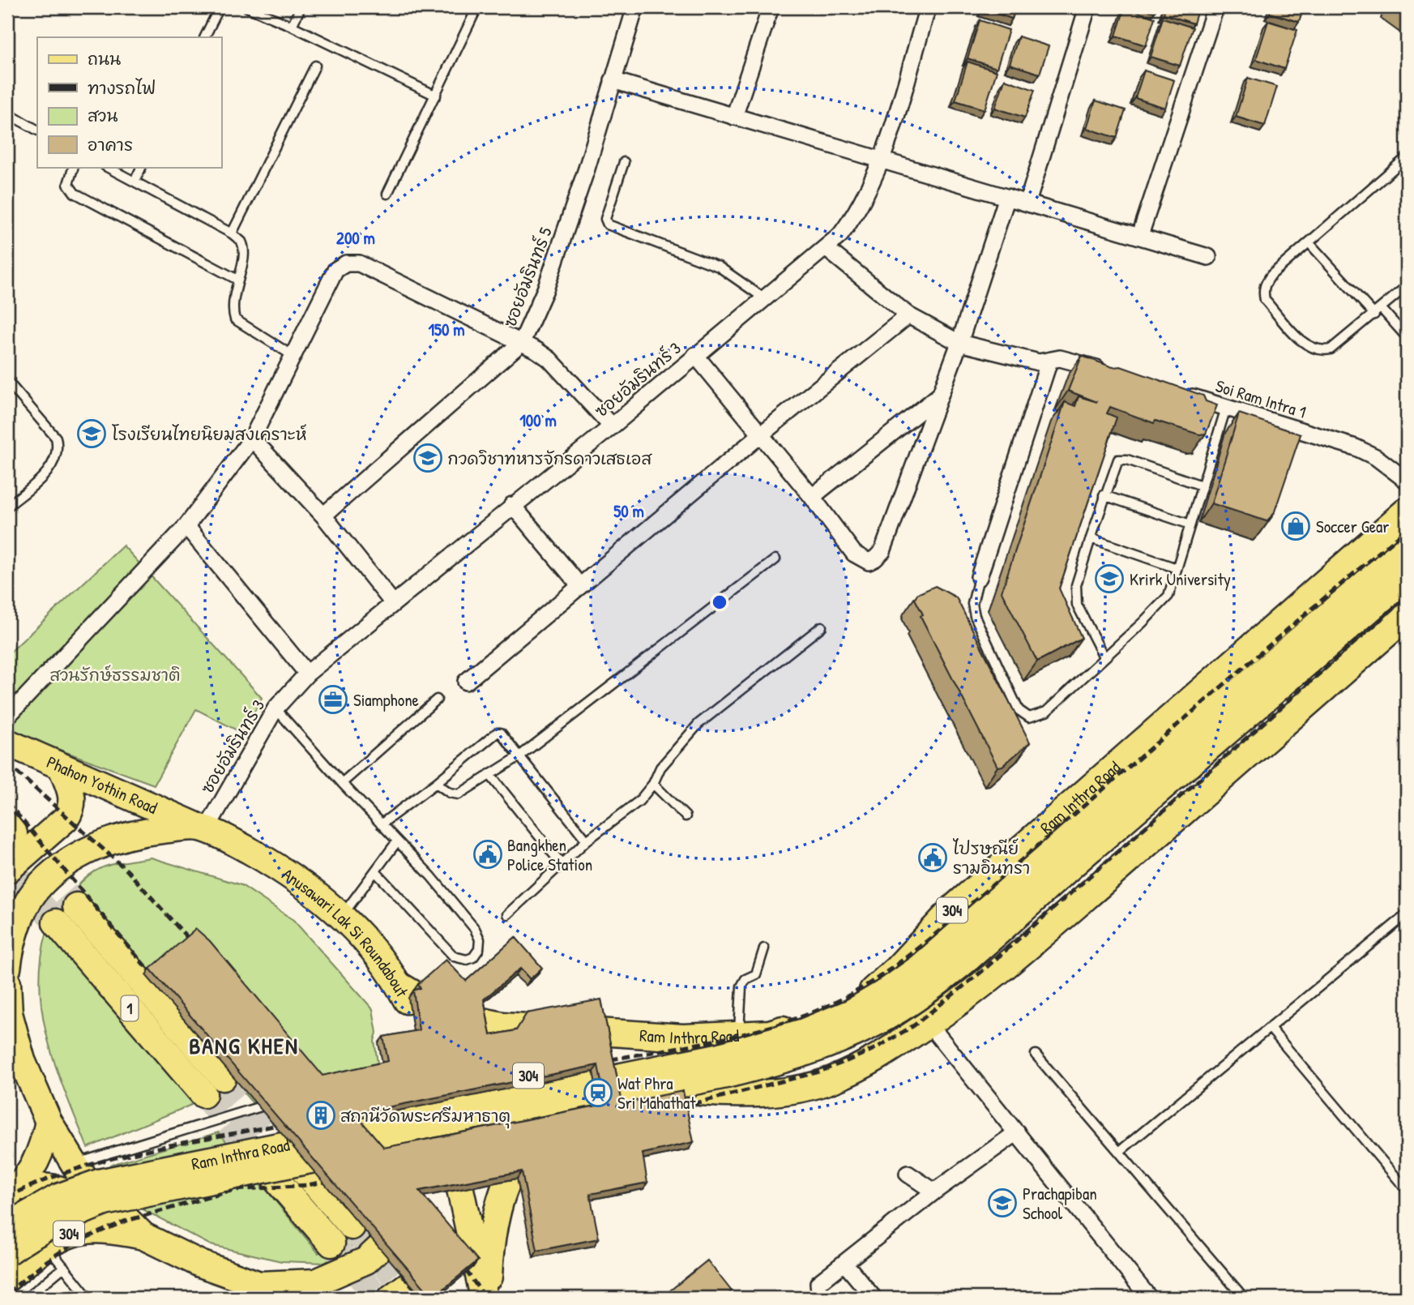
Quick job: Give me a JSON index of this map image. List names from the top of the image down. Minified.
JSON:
{"streets":{"main road":["Phahon Yothin Road","Ram Inthra Road","304","Anusawari Lak Si Roundabout","1"],"street":["ซอยอัมรินทร์ 5","ซอยอัมรินทร์ 3","Soi Ram Intra 1"]},"crossings":[["ซอยอัมรินทร์ 3","Phahon Yothin Road"],["ซอยอัมรินทร์ 3","Anusawari Lak Si Roundabout"],["Phahon Yothin Road","Anusawari Lak Si Roundabout"],["Ram Inthra Road","Anusawari Lak Si Roundabout"]],"districts":["BANG KHEN"],"parks":["สวนรักษ์ธรรมชาติ"],"places":{"school or university":["โรงเรียนไทยนิยมสงเคราะห์","กวดวิชาทหารจักรดาวเสธเอส","Krirk University","Prachapiban School"],"shop":["Soccer Gear"],"office":["Siamphone"],"public building":["Bangkhen Police Station","ไปรษณีย์ รามอินทรา"],"station":["Wat Phra Sri Mahathat"],"building":["สถานีวัดพระศรีมหาธาตุ"]},"legend":["ถนน","ทางรถไฟ","สวน","อาคาร"],"rings":["200 m","150 m","100 m","50 m"]}
